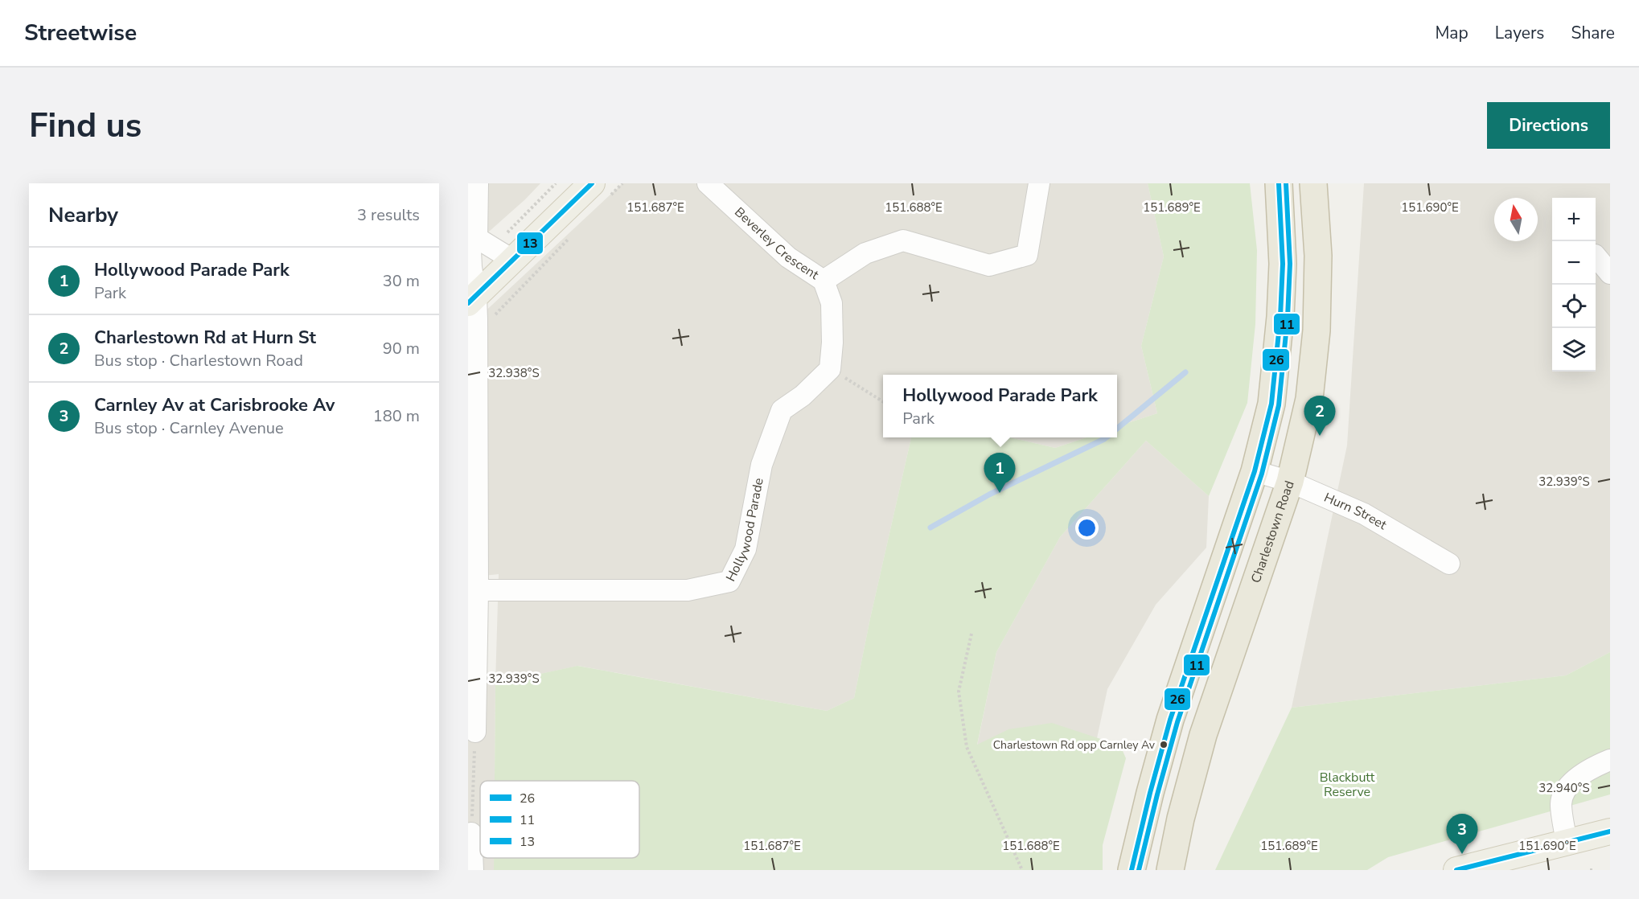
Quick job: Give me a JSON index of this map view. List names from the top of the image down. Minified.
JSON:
{"streets":{"highway":["Charlestown Road"],"street":["Beverley Crescent","Hurn Street","Hollywood Parade"]},"crossings":[["Hurn Street","Charlestown Road"]],"parks":["Blackbutt Reserve"],"places":["Charlestown Rd opp Carnley Av"],"lines":["transit line 26","transit line 11","transit line 13"],"legend":["26","11","13"],"north":"top","page":{"header":"Streetwise","nav":["Map","Layers","Share"],"buttons":"Directions","title":"Find us","heading":["Nearby","3 results"],"map_buttons":["+","−"],"list":[{"mark":"1","name":"Hollywood Parade Park","note":"Park","value":"30 m"},{"mark":"2","name":"Charlestown Rd at Hurn St","note":"Bus stop · Charlestown Road","value":"90 m"},{"mark":"3","name":"Carnley Av at Carisbrooke Av","note":"Bus stop · Carnley Avenue","value":"180 m"}],"popup":["Hollywood Parade Park","Park"],"pins":["2","1","3"]},"coordinates":["151.687°E","151.688°E","151.689°E","151.690°E","32.938°S","32.939°S","32.940°S"]}
